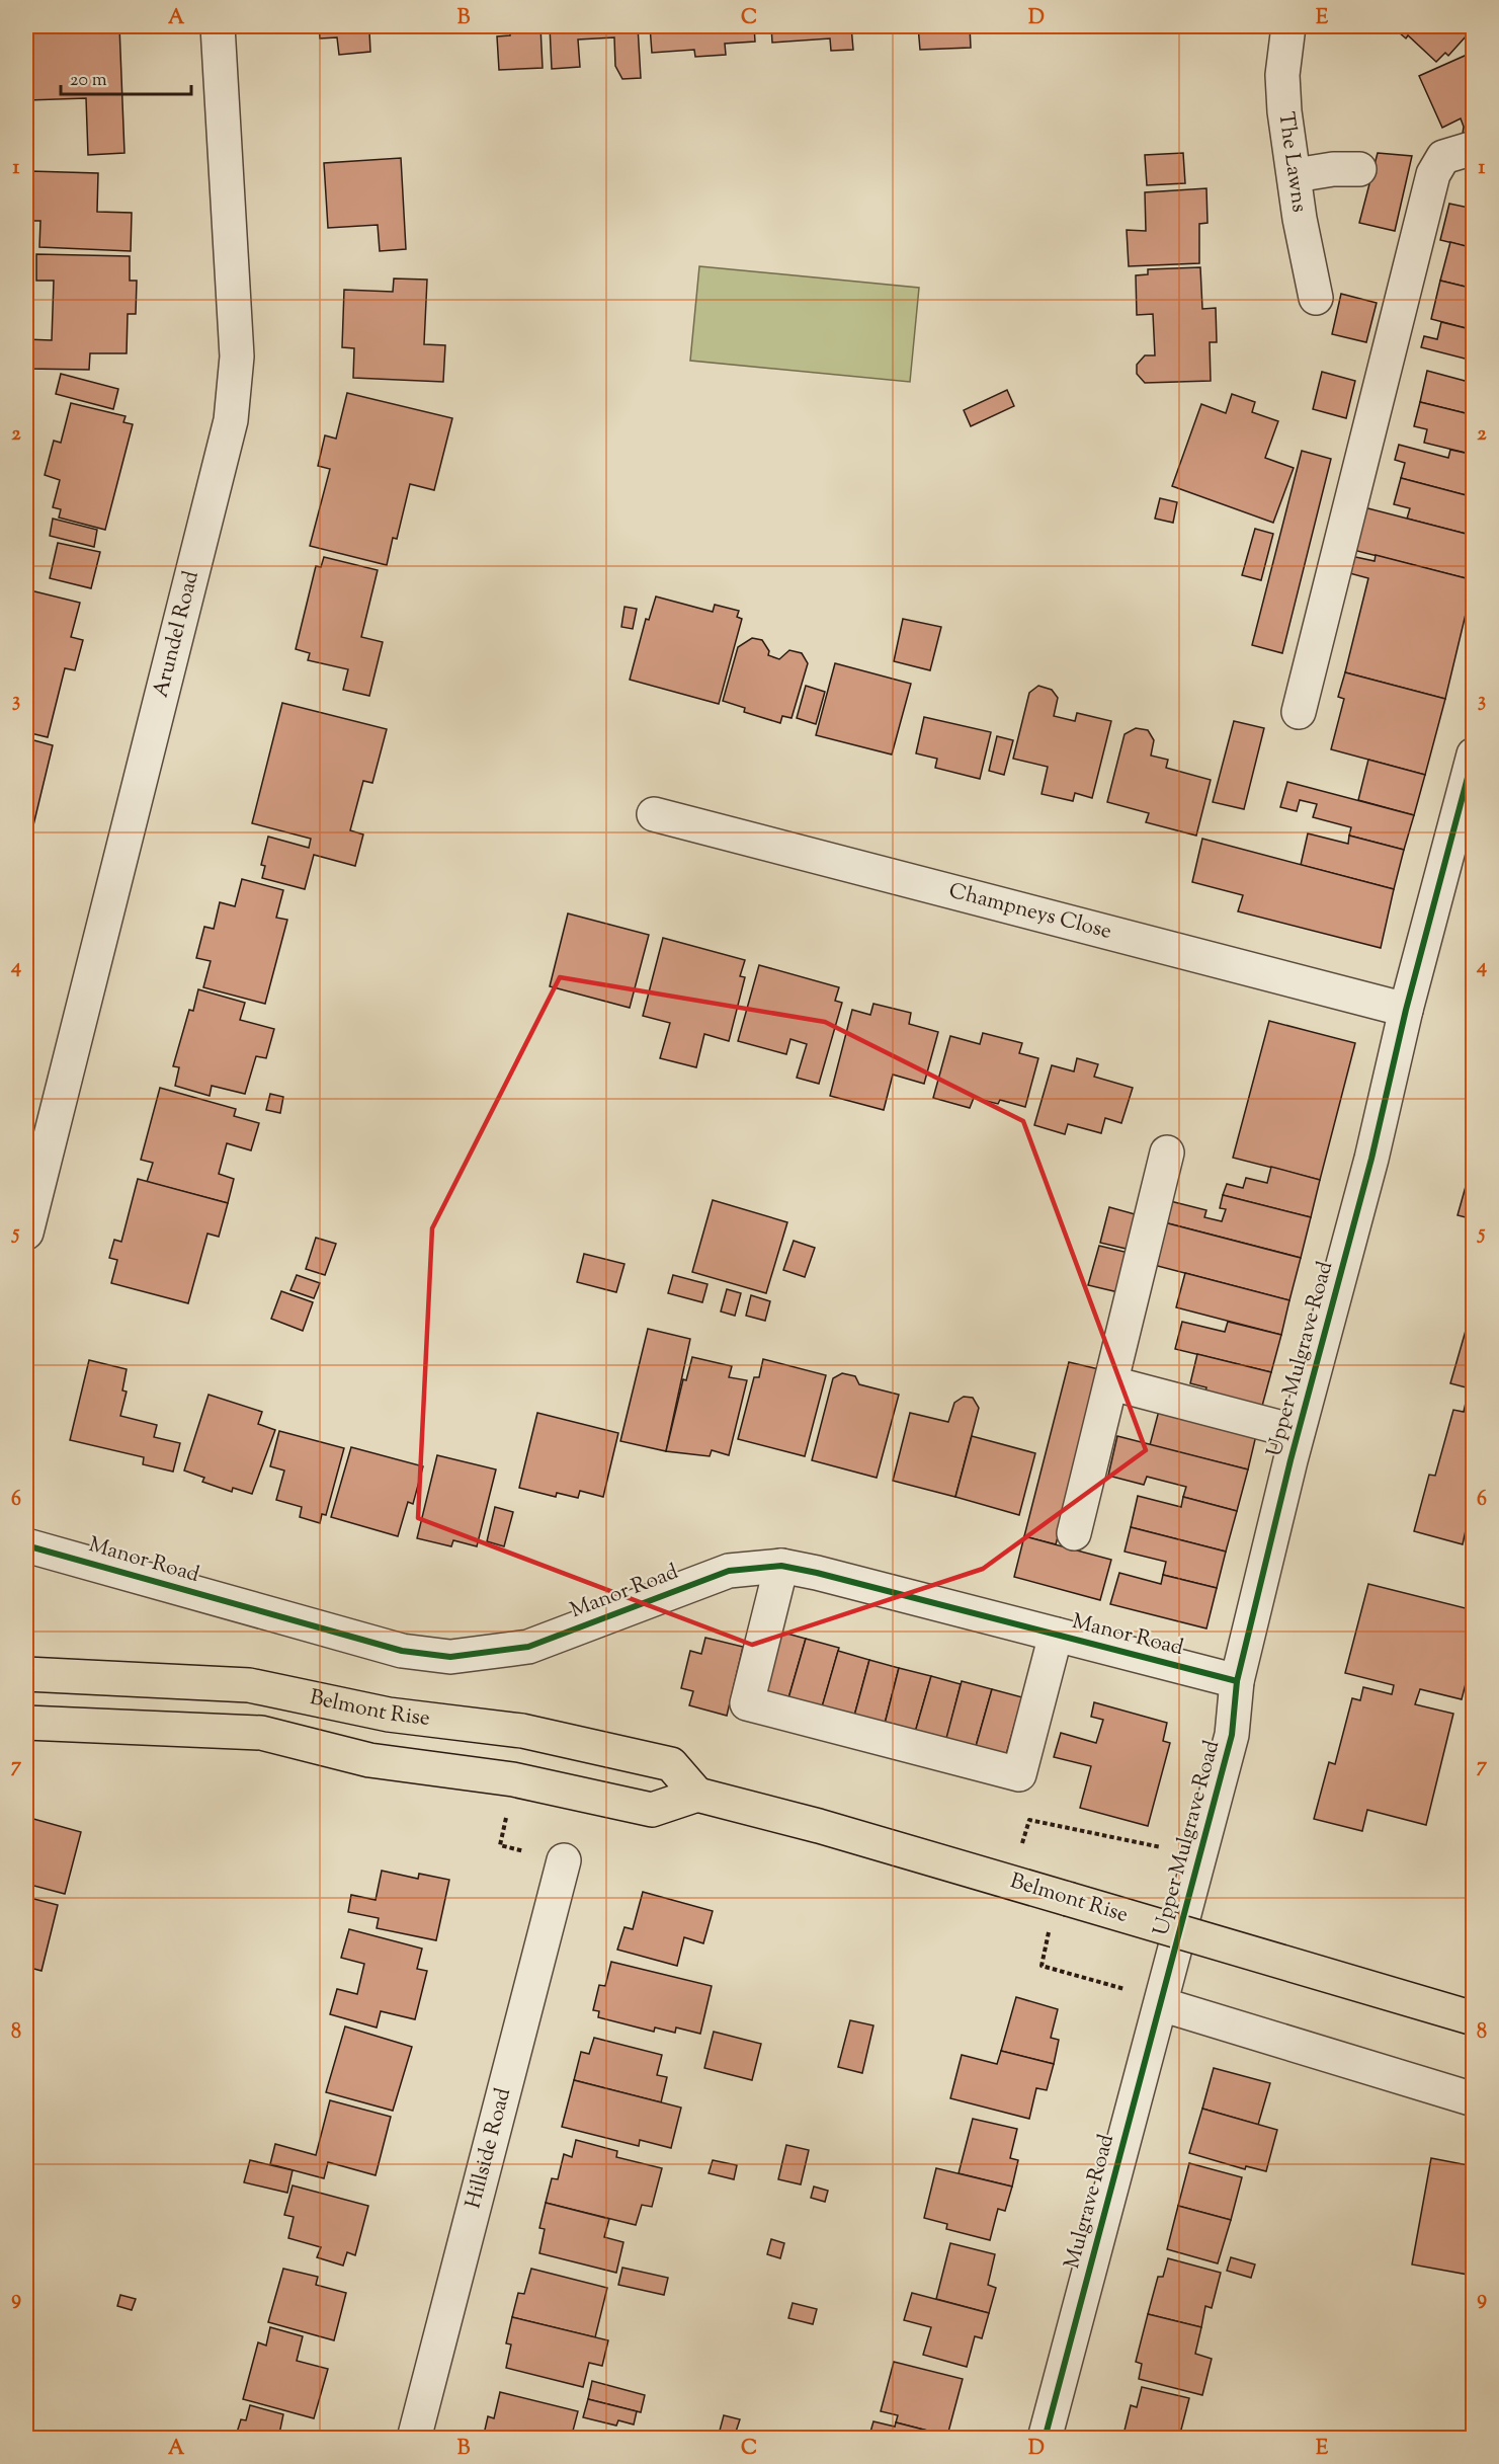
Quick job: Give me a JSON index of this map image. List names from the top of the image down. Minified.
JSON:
{"streets":{"highway":["Belmont Rise"],"street":["The Lawns","Arundel Road","Champneys Close","Upper Mulgrave Road","Manor Road","Hillside Road","Mulgrave Road"]},"crossings":[["Champneys Close","Upper Mulgrave Road"],["Upper Mulgrave Road","Manor Road"],["Upper Mulgrave Road","Mulgrave Road"]],"scale_bar":"20 m","grid":{"columns":["A","B","C","D","E"],"rows":["1","2","3","4","5","6","7","8","9"]}}
